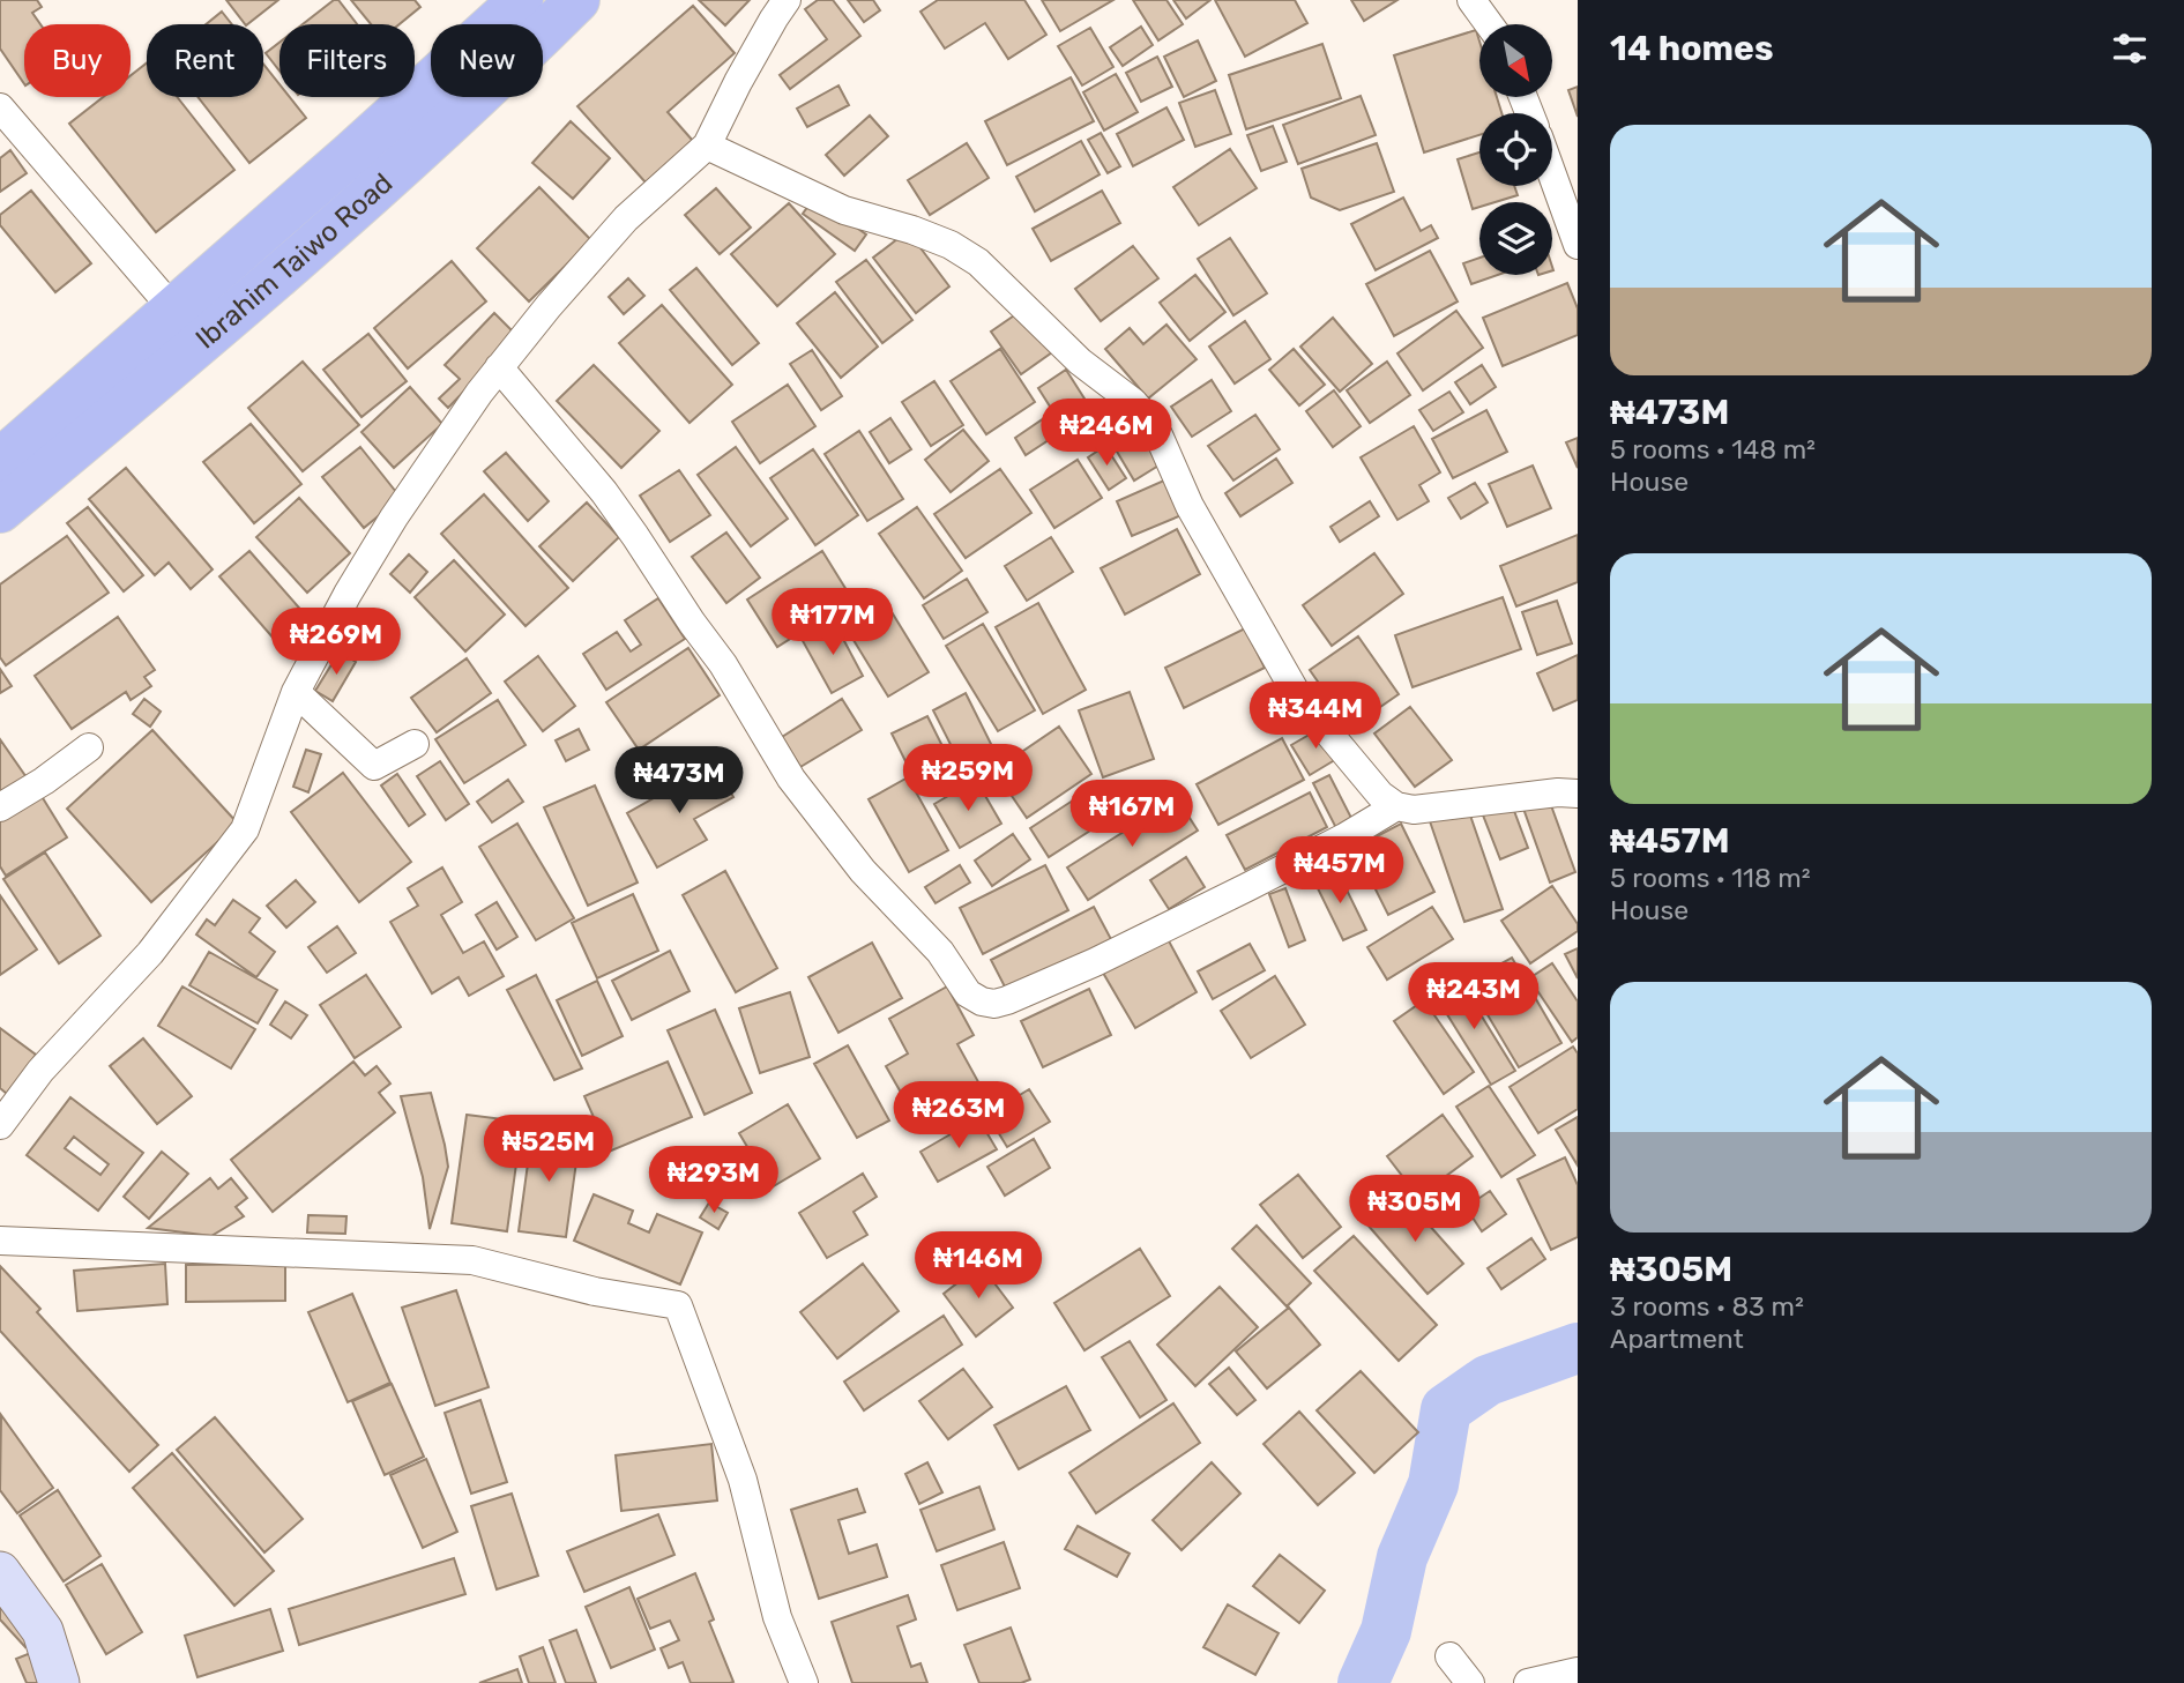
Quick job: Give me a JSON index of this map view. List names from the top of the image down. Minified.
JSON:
{"streets":{"main road":["Ibrahim Taiwo Road"]},"north":"bottom right","page":{"heading":"14 homes","chip":["Buy","Rent","Filters","New"],"list":[{"name":"₦473M","note":"5 rooms · 148 m² · House"},{"name":"₦457M","note":"5 rooms · 118 m² · House"},{"name":"₦305M","note":"3 rooms · 83 m² · Apartment"}],"price":["₦246M","₦177M","₦269M","₦344M","₦259M","₦473M","₦167M","₦457M","₦243M","₦263M","₦525M","₦293M","₦305M","₦146M"]}}
